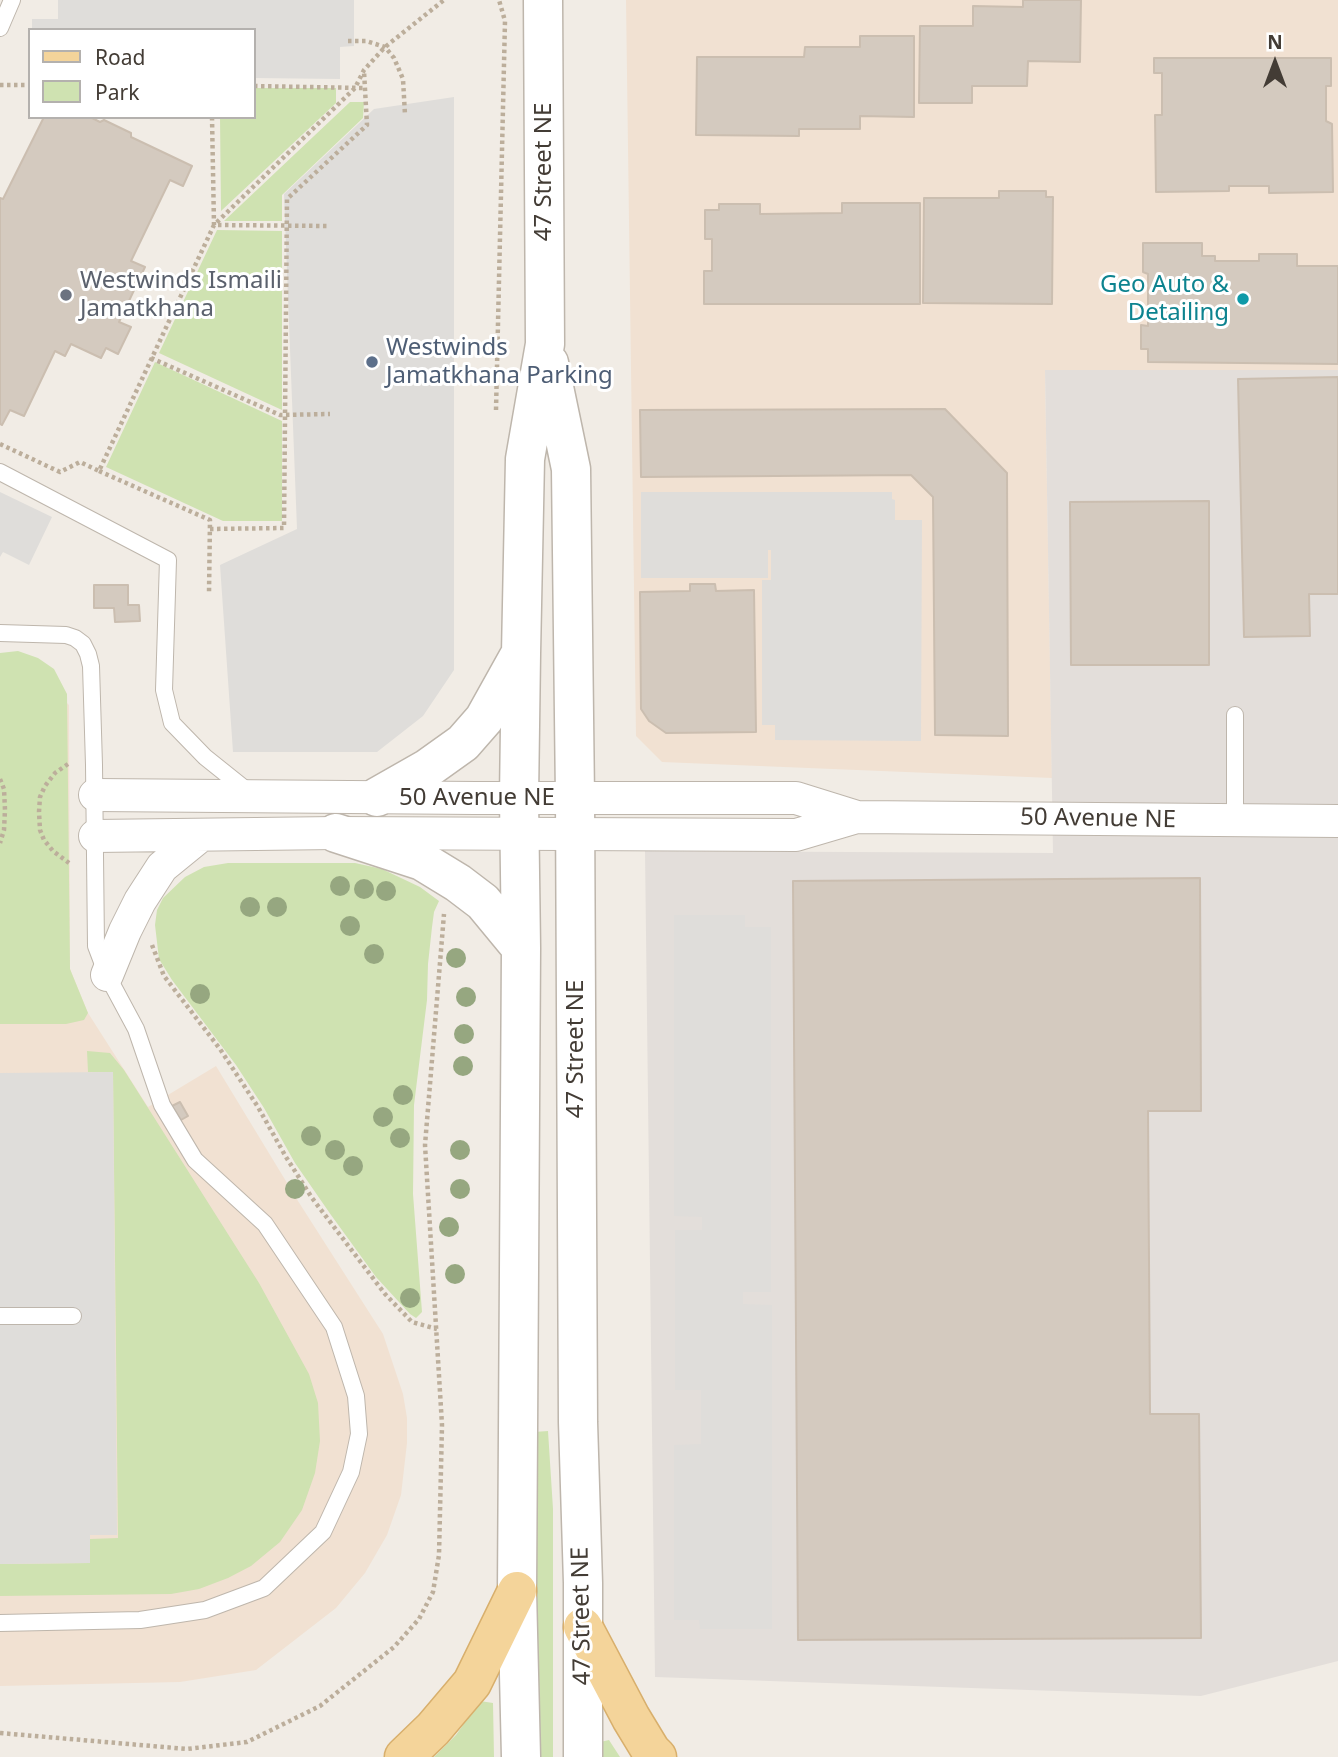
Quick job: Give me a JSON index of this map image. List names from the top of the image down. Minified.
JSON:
{"streets":{"street":["47 Street NE","50 Avenue NE"]},"crossings":[["47 Street NE","50 Avenue NE"]],"places":["Westwinds Ismaili Jamatkhana","Geo Auto & Detailing","Westwinds Jamatkhana Parking"],"legend":["Road","Park"],"north":"top"}
